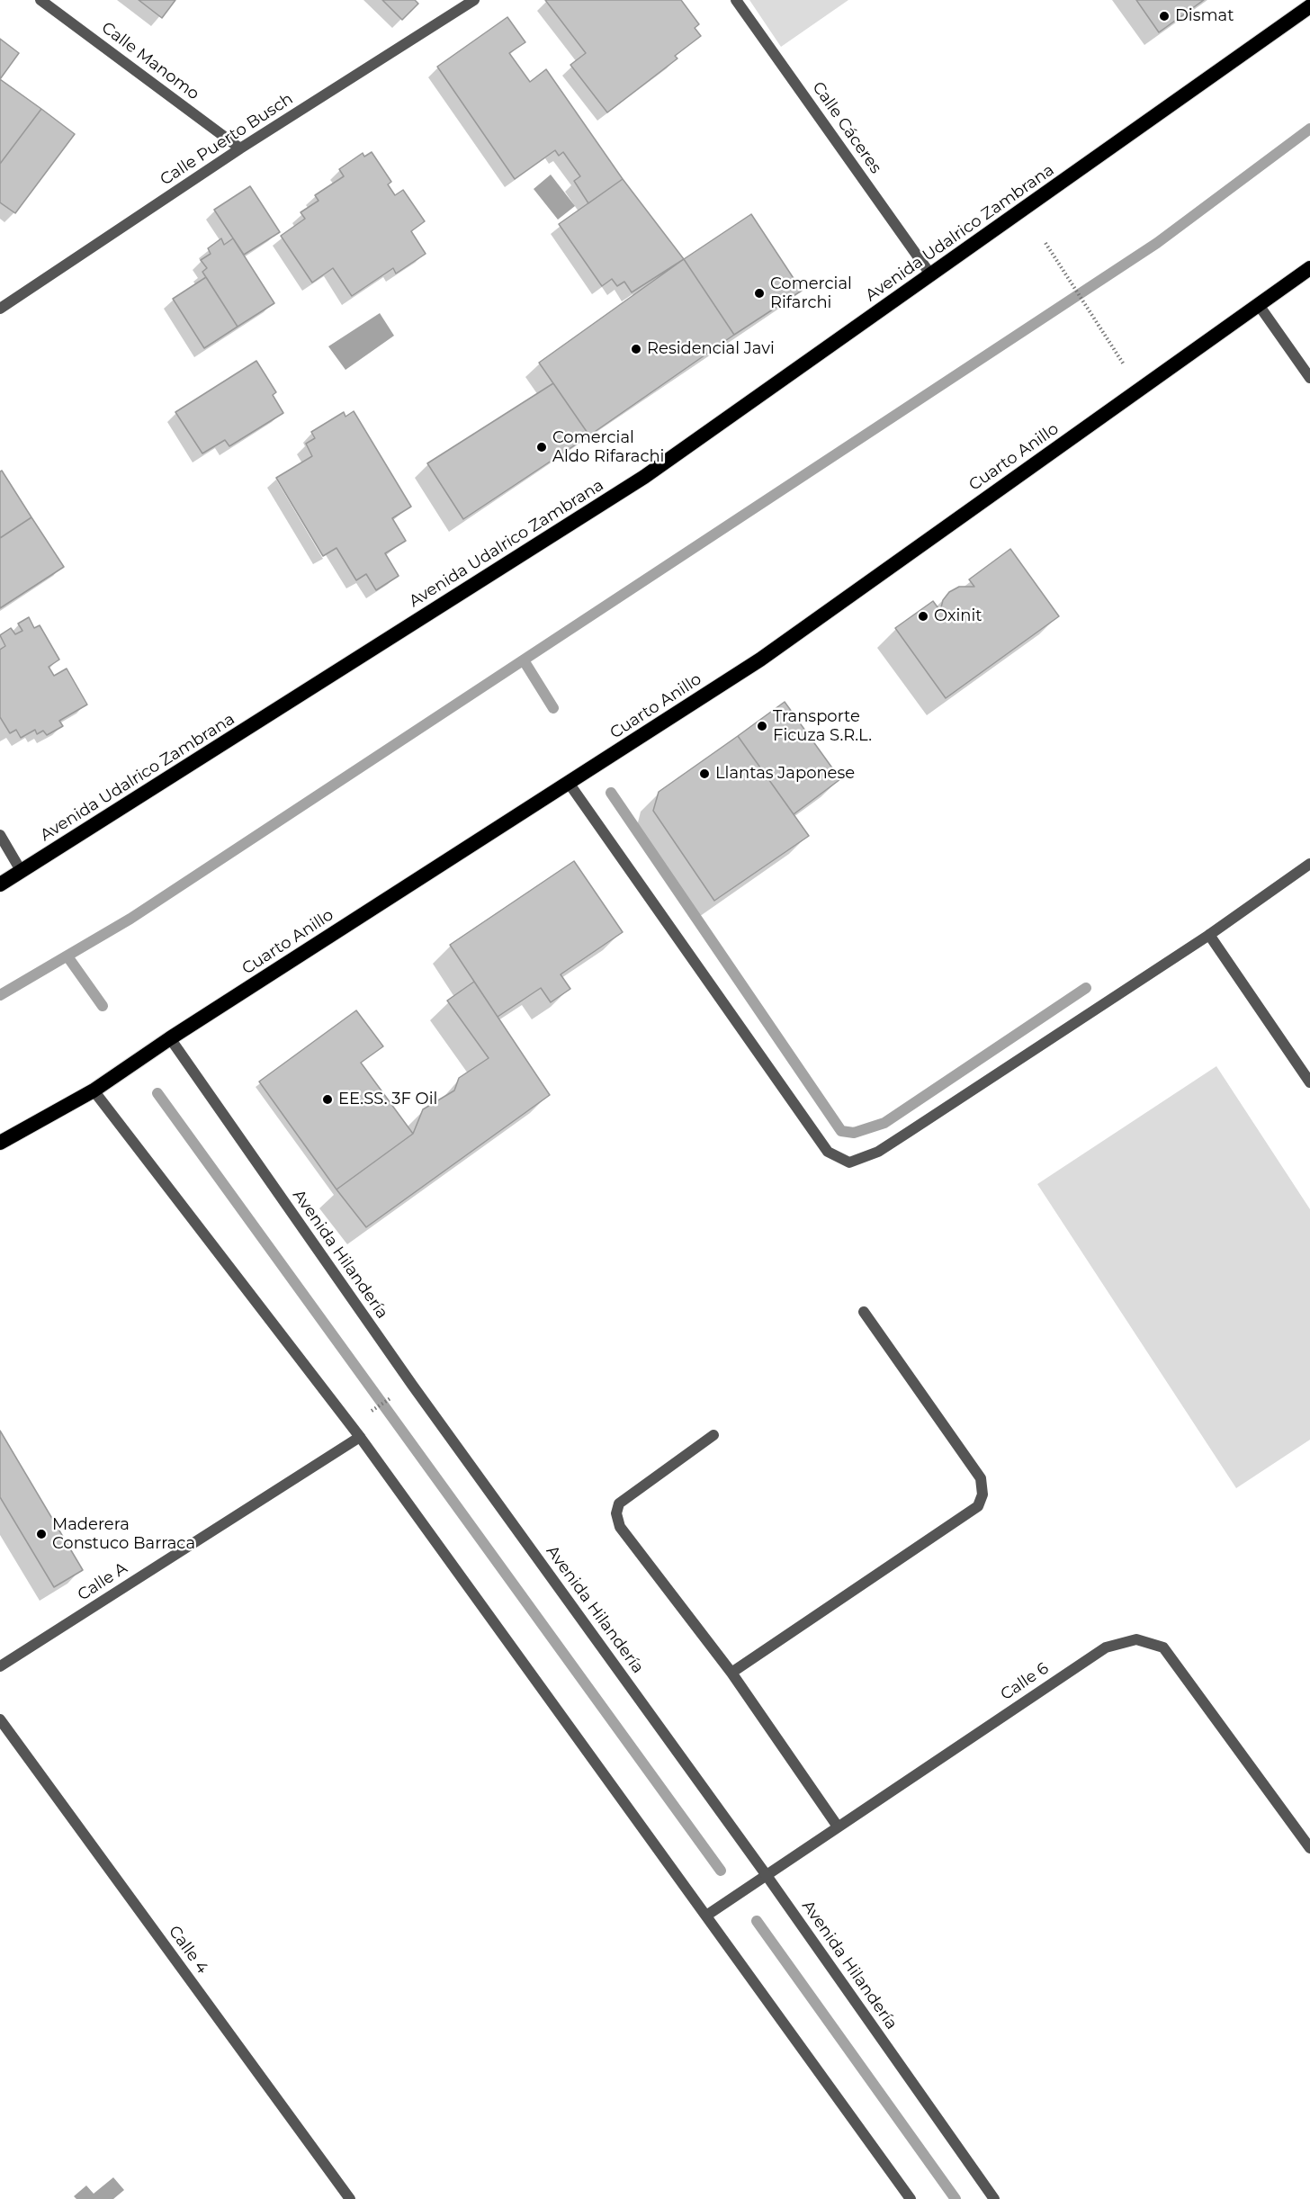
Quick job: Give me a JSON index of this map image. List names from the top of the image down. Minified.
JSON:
{"streets":{"highway":["Avenida Udalrico Zambrana","Cuarto Anillo"],"street":["Calle Manomo","Calle Cáceres","Calle Puerto Busch","Avenida Hilandería","Calle A","Calle 6","Calle 4"]},"crossings":[["Calle Manomo","Calle Puerto Busch"],["Calle Cáceres","Avenida Udalrico Zambrana"],["Cuarto Anillo","Avenida Hilandería"],["Avenida Hilandería","Calle 6"]],"places":["Dismat","Comercial Rifarchi","Residencial Javi","Comercial Aldo Rifarachi","Oxinit","Transporte Ficuza S.R.L.","Llantas Japonese","EE.SS. 3F Oil","Maderera Constuco Barraca"]}
